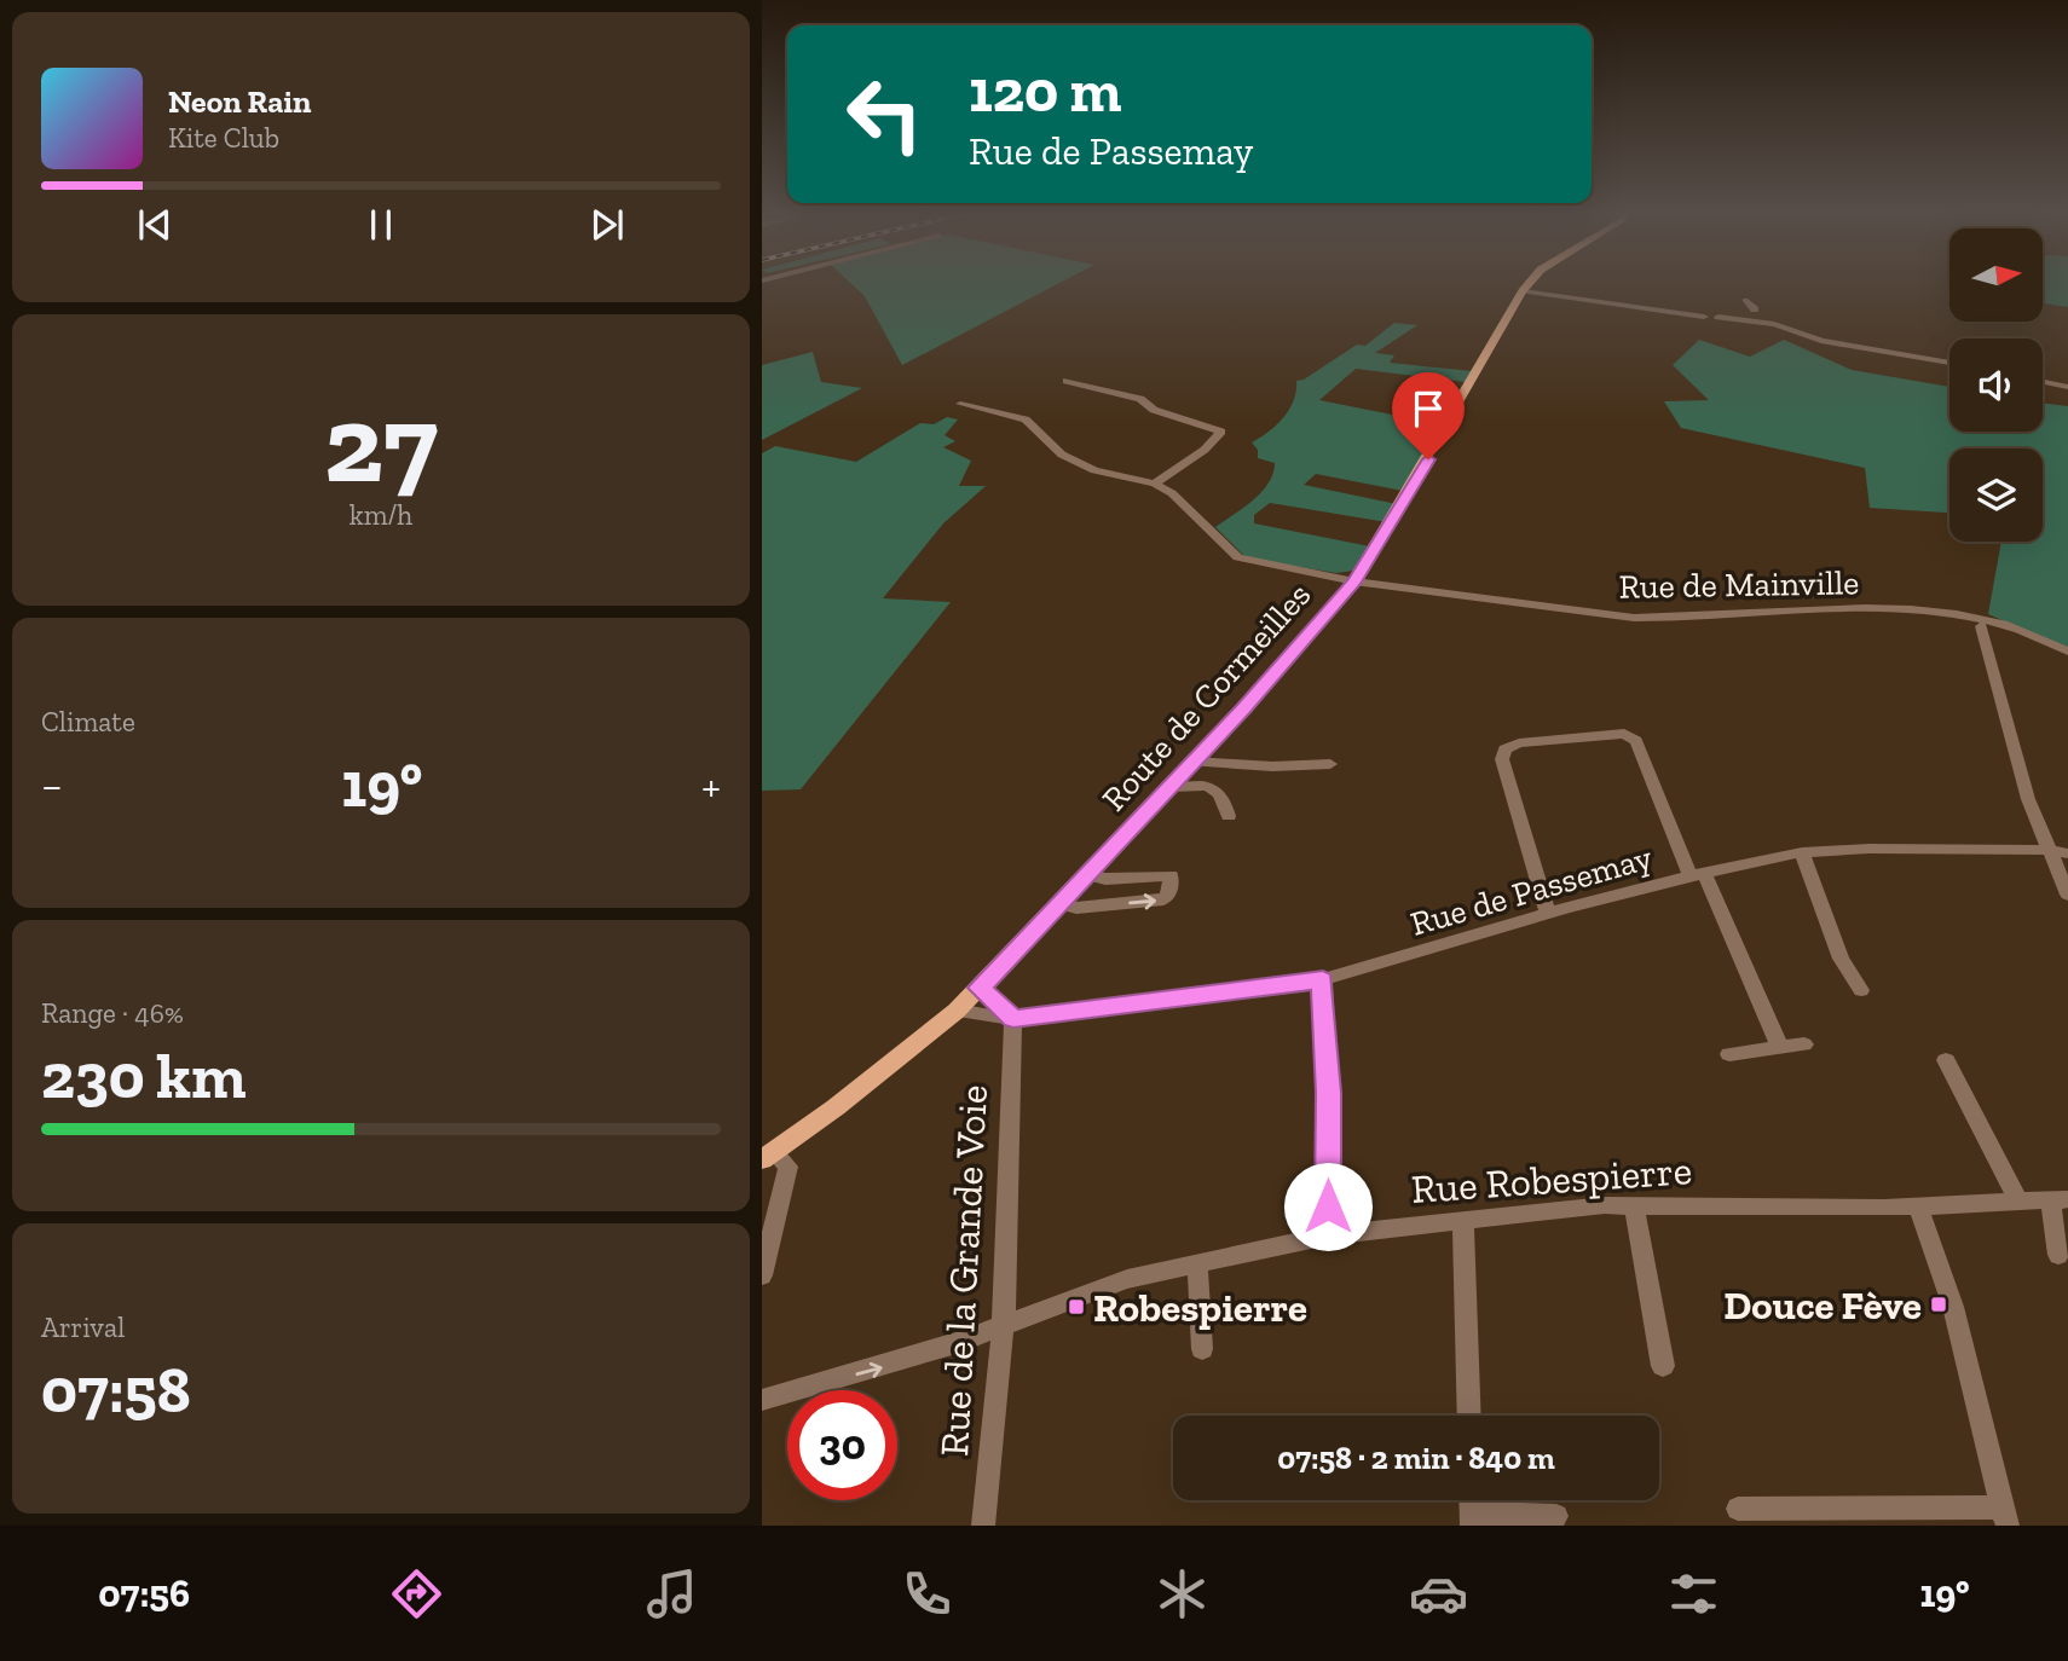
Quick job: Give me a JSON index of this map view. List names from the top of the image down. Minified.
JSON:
{"streets":{"main road":["Route de Cormeilles"],"street":["Rue de Mainville","Rue de Passemay","Rue Robespierre","Rue de la Grande Voie"]},"crossings":[["Rue de Mainville","Route de Cormeilles"],["Rue de Passemay","Rue de la Grande Voie"],["Rue Robespierre","Rue de la Grande Voie"]],"places":{"transit":["Douce Fève","Robespierre"]},"north":"right","page":{"turn":["120 m","Rue de Passemay"],"song":["Neon Rain","Kite Club"],"tile":[["27","km/h"],"Climate",["Range · 46%","230 km"],["Arrival","07:58"]],"heat":["−","19°","+"],"limit":"30","trip":"07:58 · 2 min · 840 m","tabs":["07:56","19°"]}}
